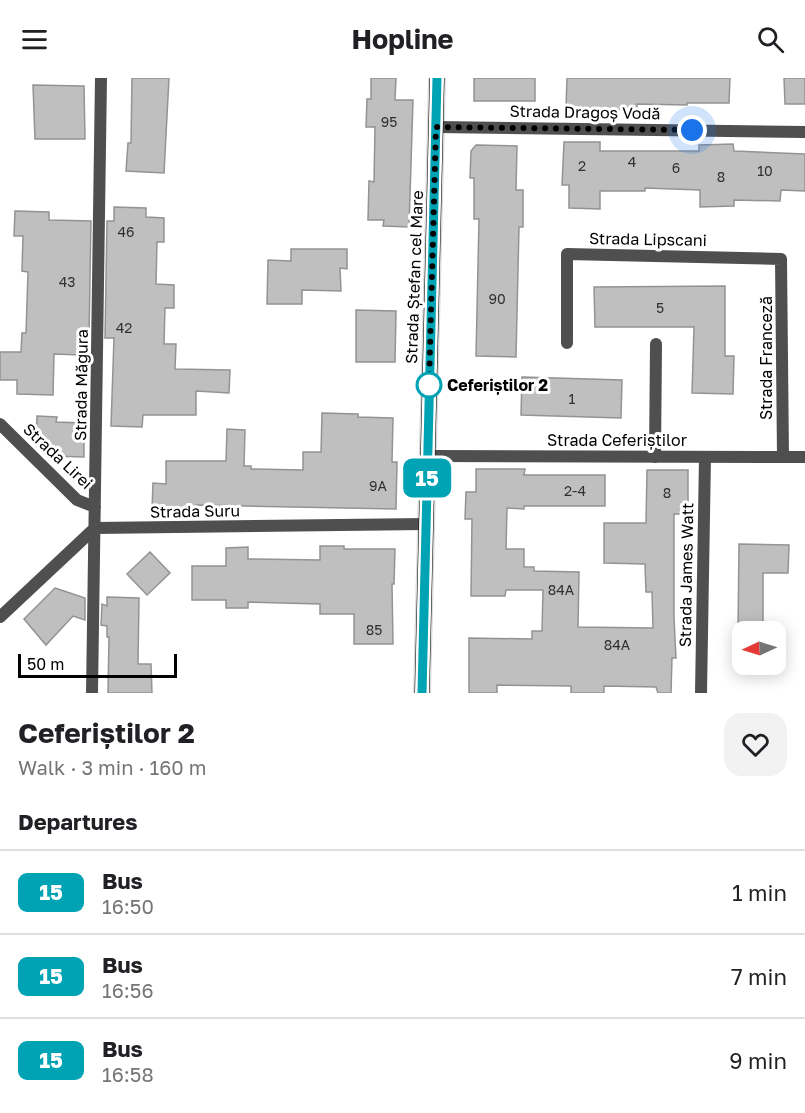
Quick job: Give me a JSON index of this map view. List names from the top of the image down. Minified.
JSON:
{"streets":{"main road":["Strada Ștefan cel Mare"],"street":["Strada Dragoș Vodă","Strada Lipscani","Strada Franceză","Strada Măgura","Strada Ceferiștilor","Strada Lirei","Strada Suru","Strada James Watt"]},"crossings":[["Strada Dragoș Vodă","Strada Ștefan cel Mare"],["Strada Lipscani","Strada Franceză"],["Strada Ștefan cel Mare","Strada Ceferiștilor"],["Strada Ștefan cel Mare","Strada Suru"],["Strada Franceză","Strada Ceferiștilor"],["Strada Măgura","Strada Lirei"],["Strada Măgura","Strada Suru"],["Strada Ceferiștilor","Strada James Watt"]],"places":["Ceferiștilor 2"],"lines":["bus line 15"],"house_numbers":["95","4","2","6","10","8","46","43","90","5","42","1","9A","2-4","8","84A","85","84A"],"scale_bar":"50 m","north":"left","page":{"header":"Hopline","on_map":"15","scale":"50 m","heading":[["Ceferiștilor 2","Walk · 3 min · 160 m"],"Departures"],"list":[{"mark":"15","name":"Bus","note":"16:50","value":"1 min"},{"mark":"15","name":"Bus","note":"16:56","value":"7 min"},{"mark":"15","name":"Bus","note":"16:58","value":"9 min"}]}}
